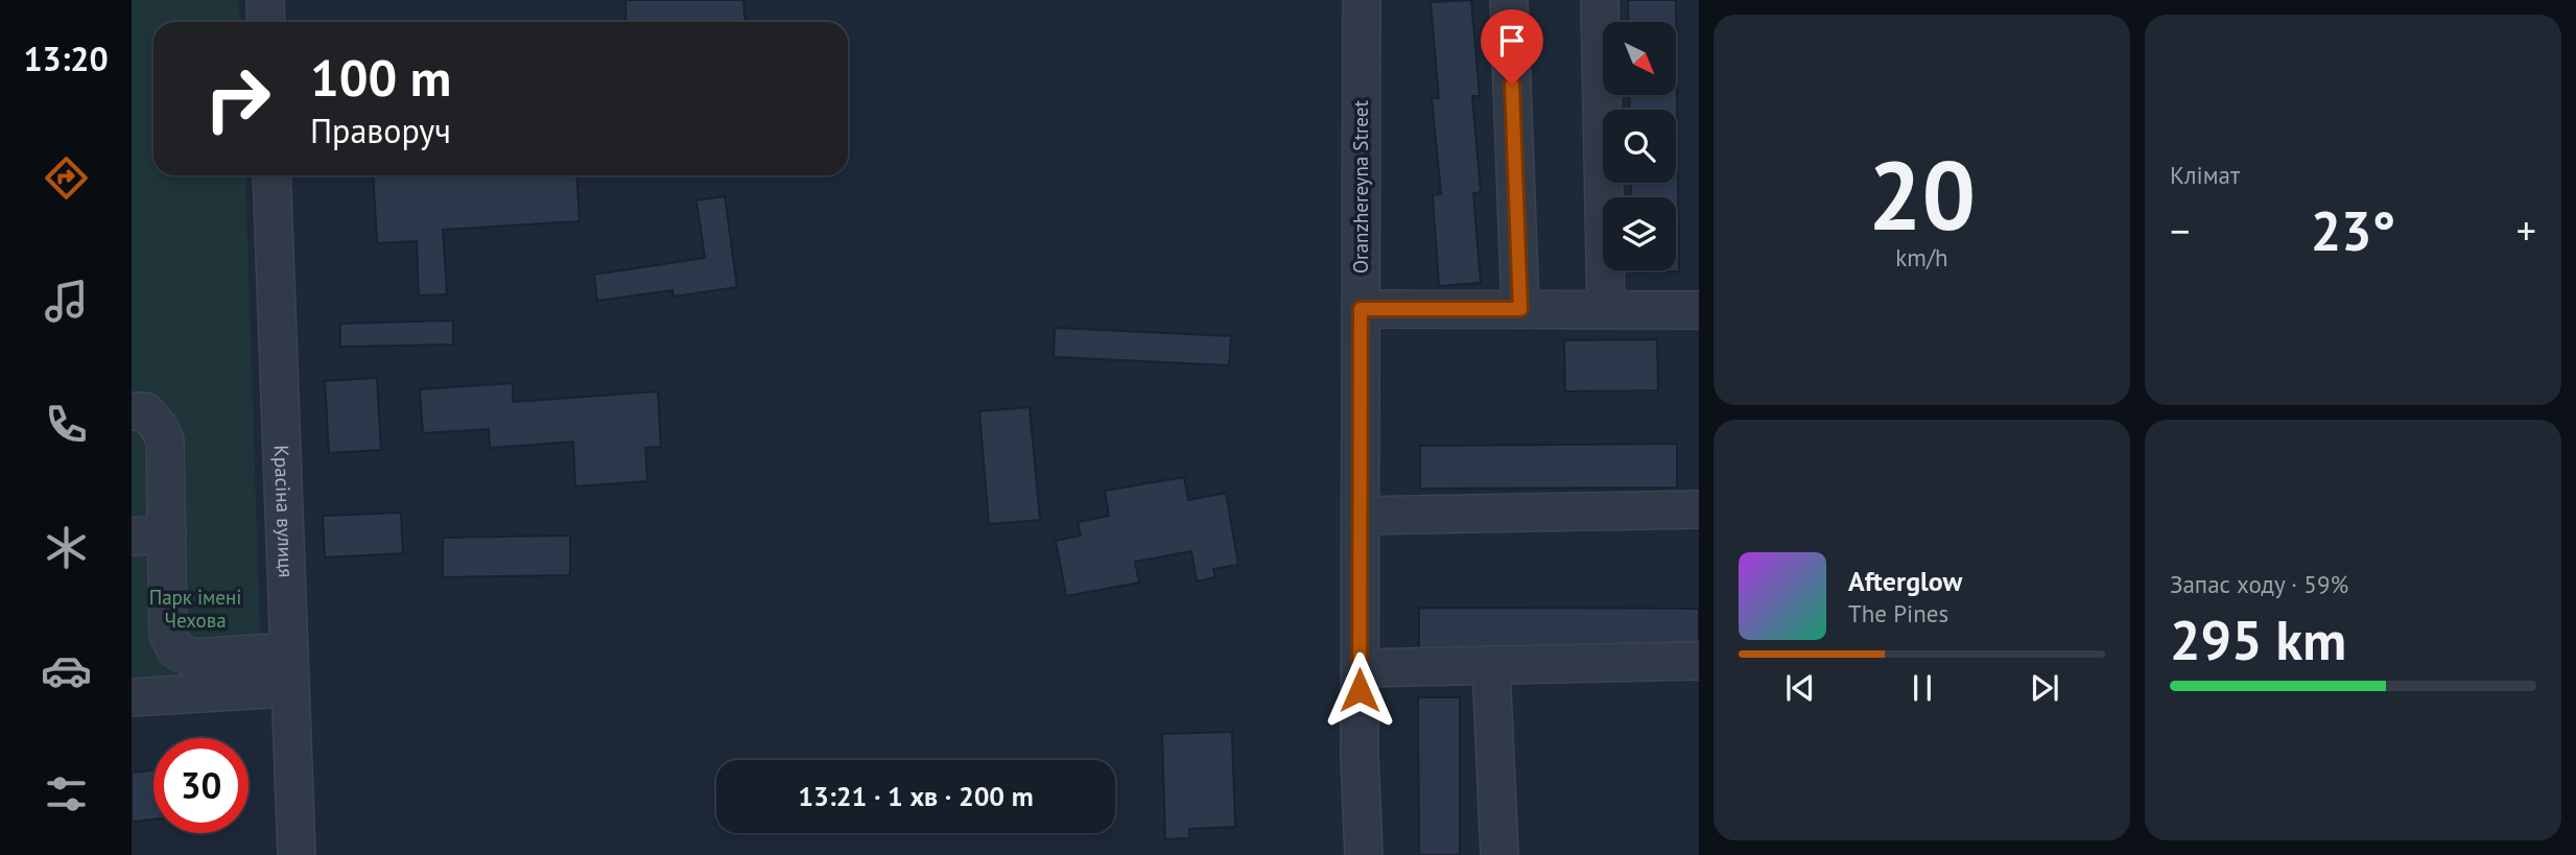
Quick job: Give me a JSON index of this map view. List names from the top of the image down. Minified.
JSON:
{"streets":{"street":["Oranzhereyna Street","Красіна вулиця"]},"parks":["Парк імені Чехова"],"north":"bottom right","page":{"tabs":"13:20","tile":[["20","km/h"],"Клімат",["Запас ходу · 59%","295 km"]],"turn":["100 m","Праворуч"],"heat":["−","23°","+"],"song":["Afterglow","The Pines"],"limit":"30","trip":"13:21 · 1 хв · 200 m"}}
